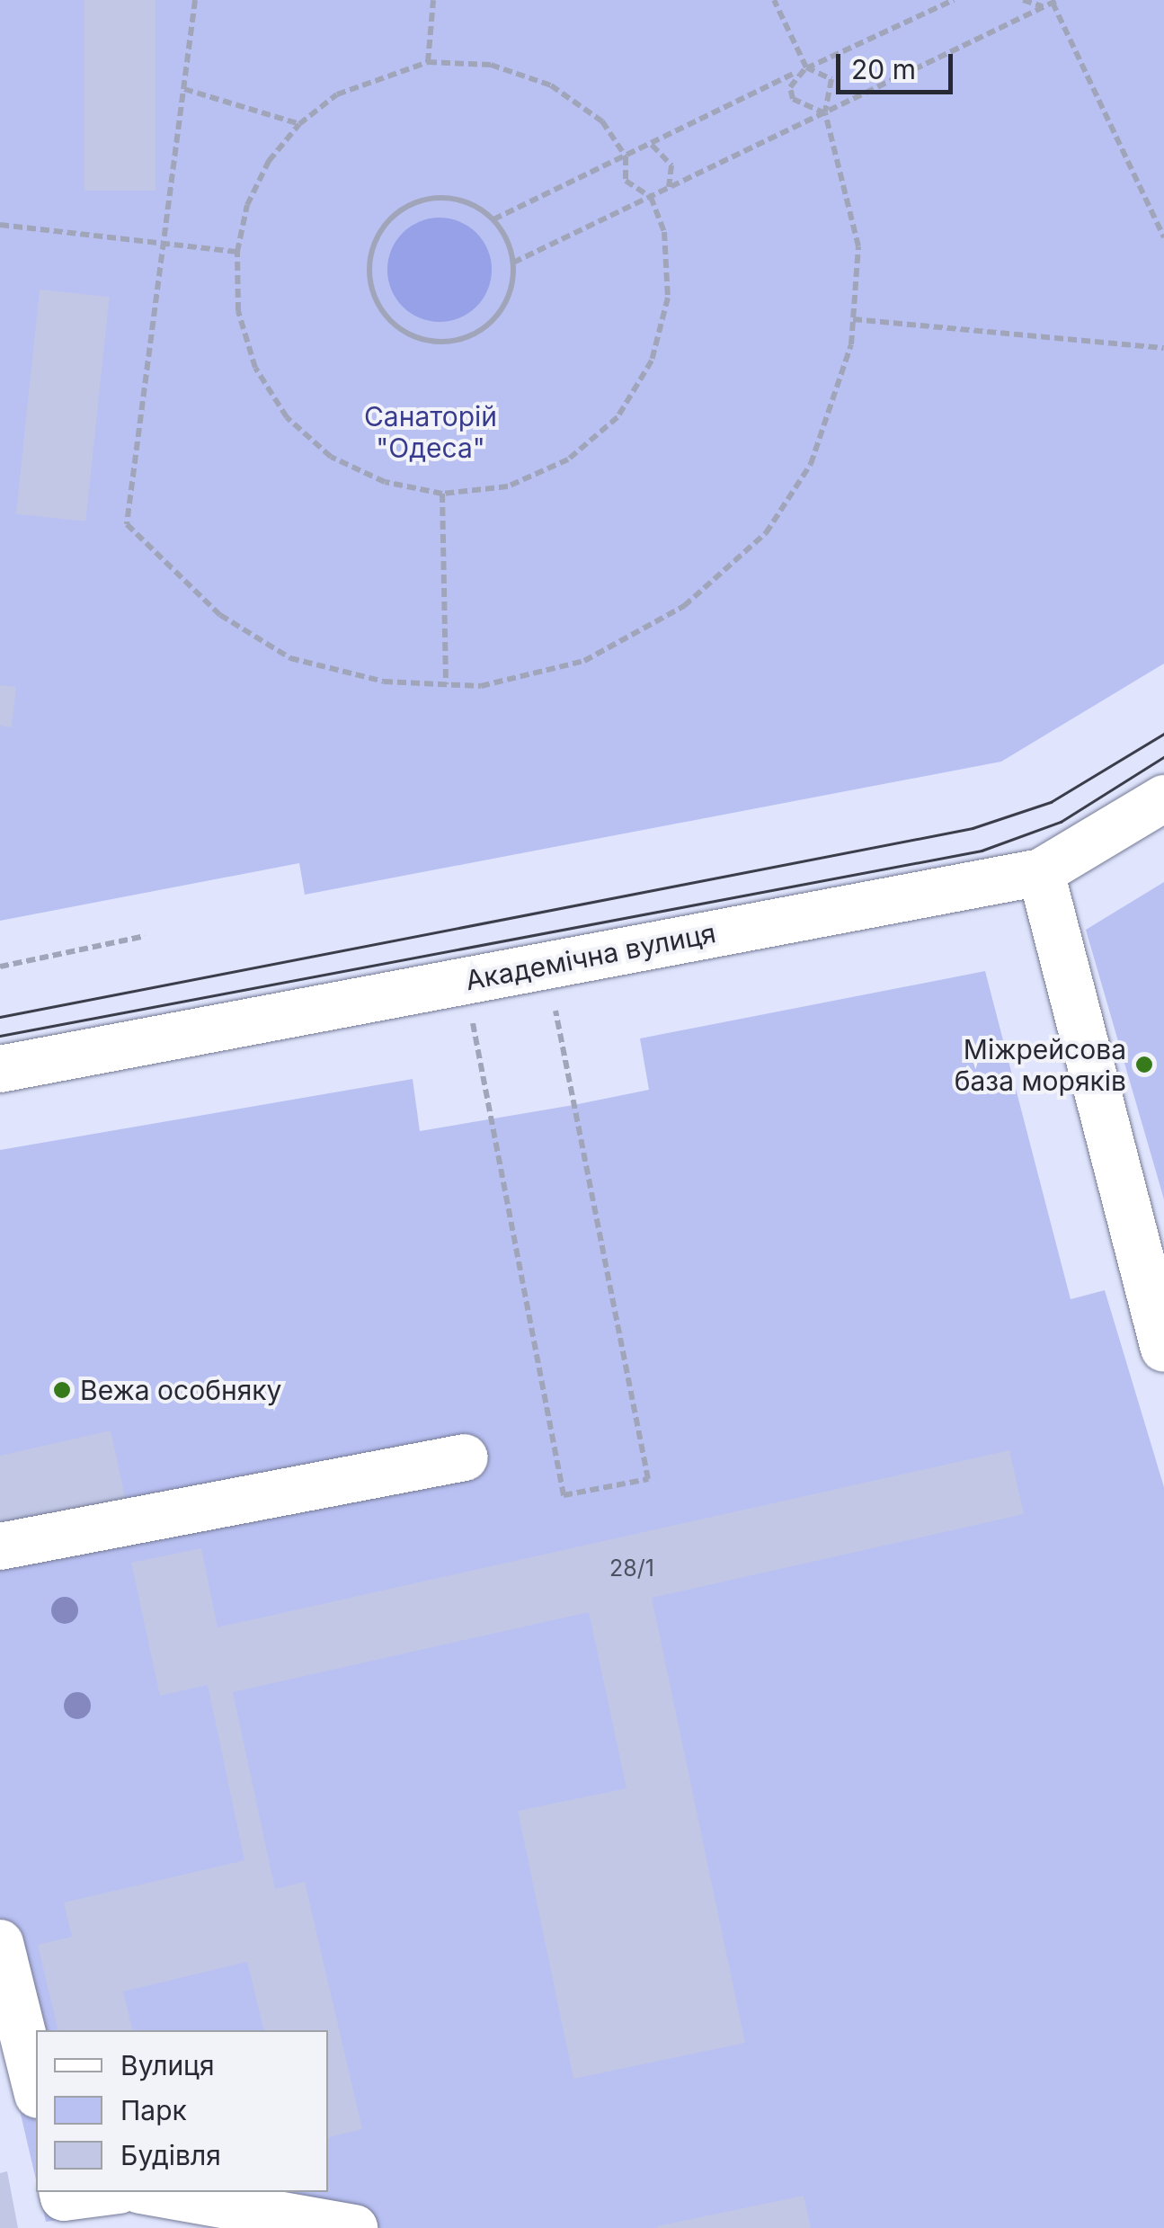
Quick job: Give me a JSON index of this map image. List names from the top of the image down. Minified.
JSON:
{"streets":{"street":["Академічна вулиця"]},"parks":["Санаторій \"Одеса\""],"places":["Міжрейсова база моряків","Вежа особняку"],"house_numbers":["28/1"],"legend":["Вулиця","Парк","Будівля"],"scale_bar":"20 m"}
